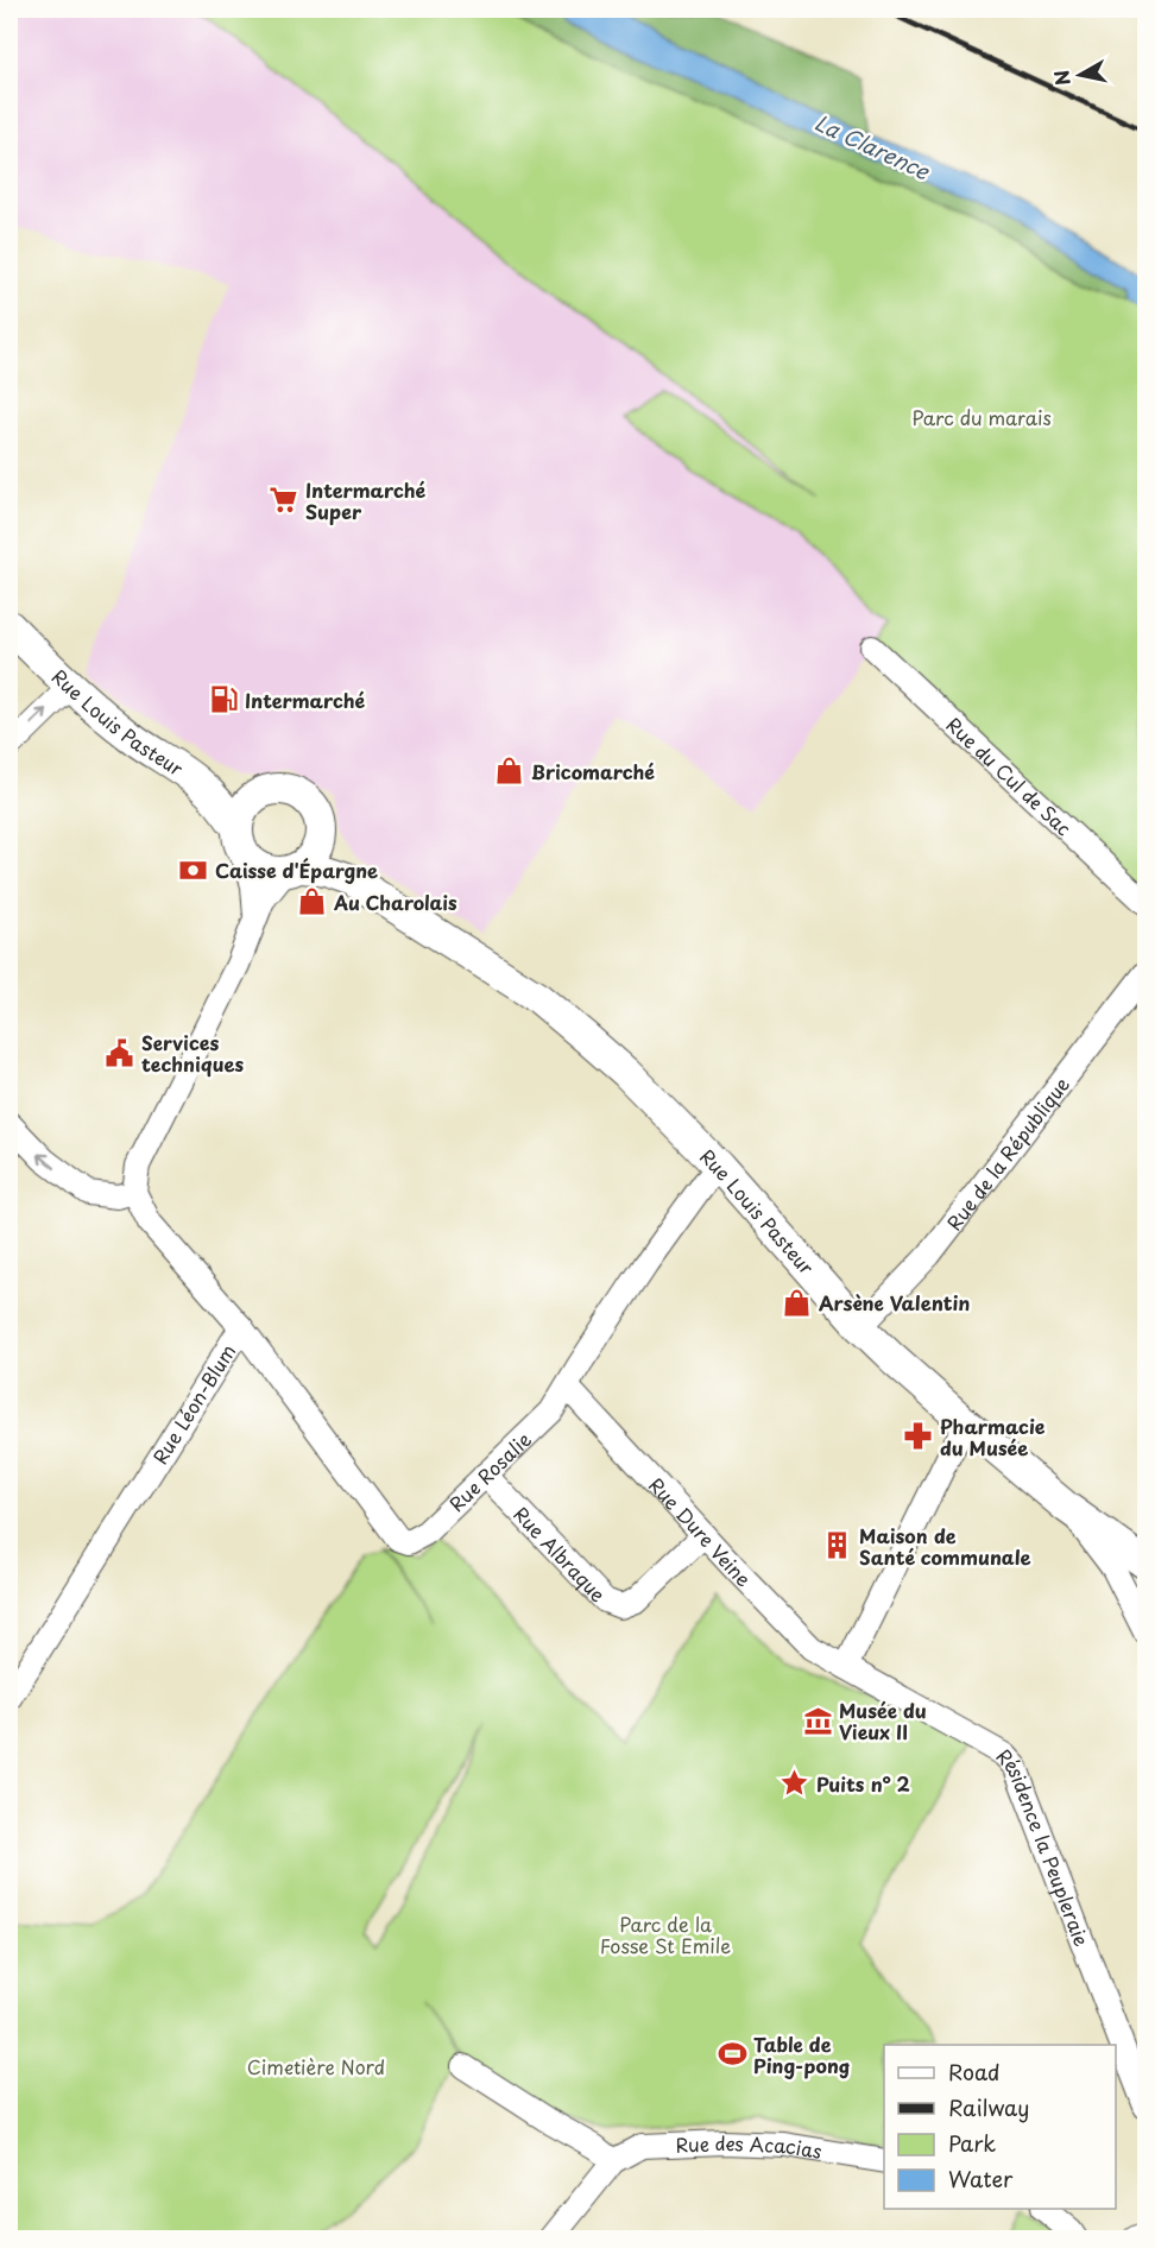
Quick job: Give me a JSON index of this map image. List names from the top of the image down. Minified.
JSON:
{"streets":{"main road":["Rue Louis Pasteur"],"street":["Rue du Cul de Sac","Rue de la République","Rue Léon-Blum","Rue Rosalie","Rue Dure Veine","Rue Albraque","Résidence la Peupleraie","Rue des Acacias"]},"crossings":[["Rue Louis Pasteur","Rue de la République"],["Rue Louis Pasteur","Rue Rosalie"],["Rue Léon-Blum","Rue Rosalie"],["Rue Rosalie","Rue Dure Veine"],["Rue Rosalie","Rue Albraque"],["Rue Dure Veine","Rue Albraque"],["Rue Dure Veine","Résidence la Peupleraie"]],"water":["La Clarence"],"parks":["Parc du marais","Parc de la Fosse St Emile","Cimetière Nord"],"places":{"supermarket":["Intermarché Super"],"fuel station":["Intermarché"],"shop":["Bricomarché","Au Charolais","Arsène Valentin"],"bank":["Caisse d'Épargne"],"public building":["Services techniques"],"pharmacy":["Pharmacie du Musée"],"building":["Maison de Santé communale"],"museum":["Musée du Vieux II"],"place":["Puits n° 2"],"sports":["Table de Ping-pong"]},"legend":["Road","Railway","Park","Water"],"north":"left"}
